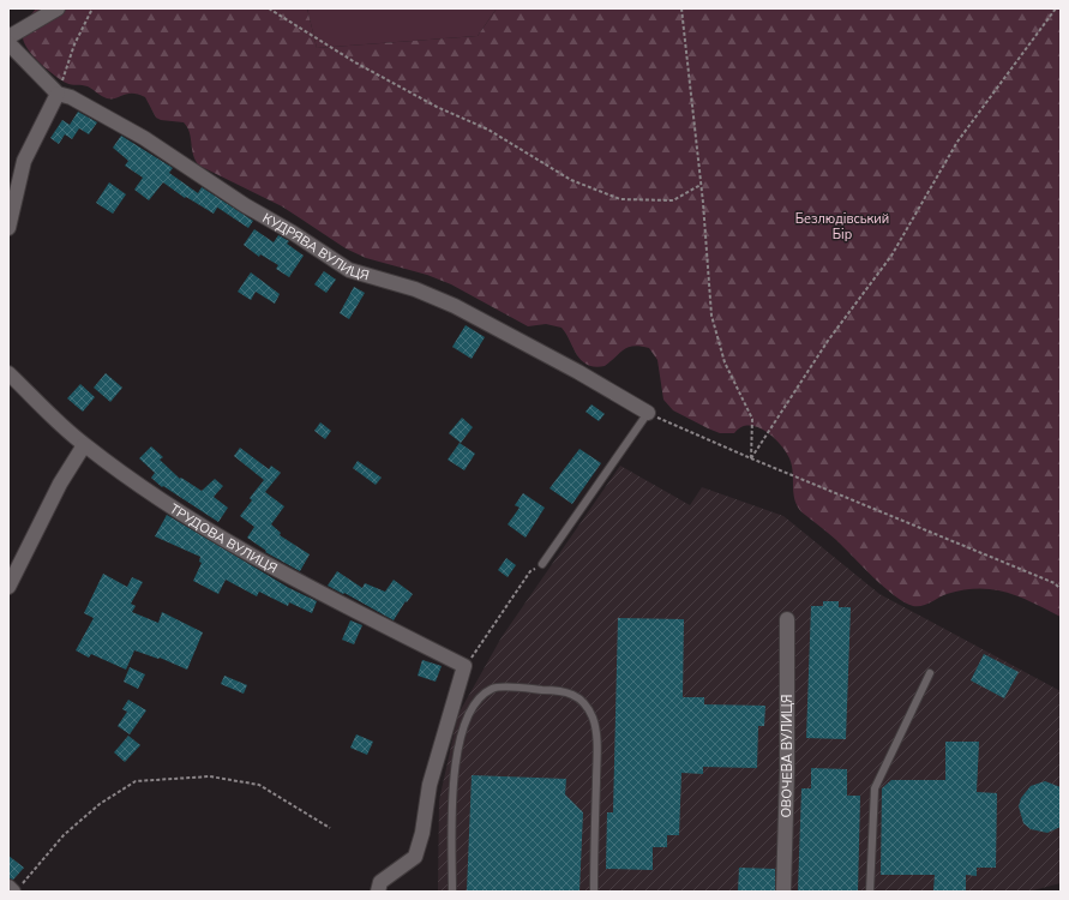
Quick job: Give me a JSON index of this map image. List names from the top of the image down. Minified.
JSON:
{"streets":{"street":["КУДРЯВА ВУЛИЦЯ","ТРУДОВА ВУЛИЦЯ","ОВОЧЕВА ВУЛИЦЯ"]},"parks":["Безлюдівський Бір"]}
